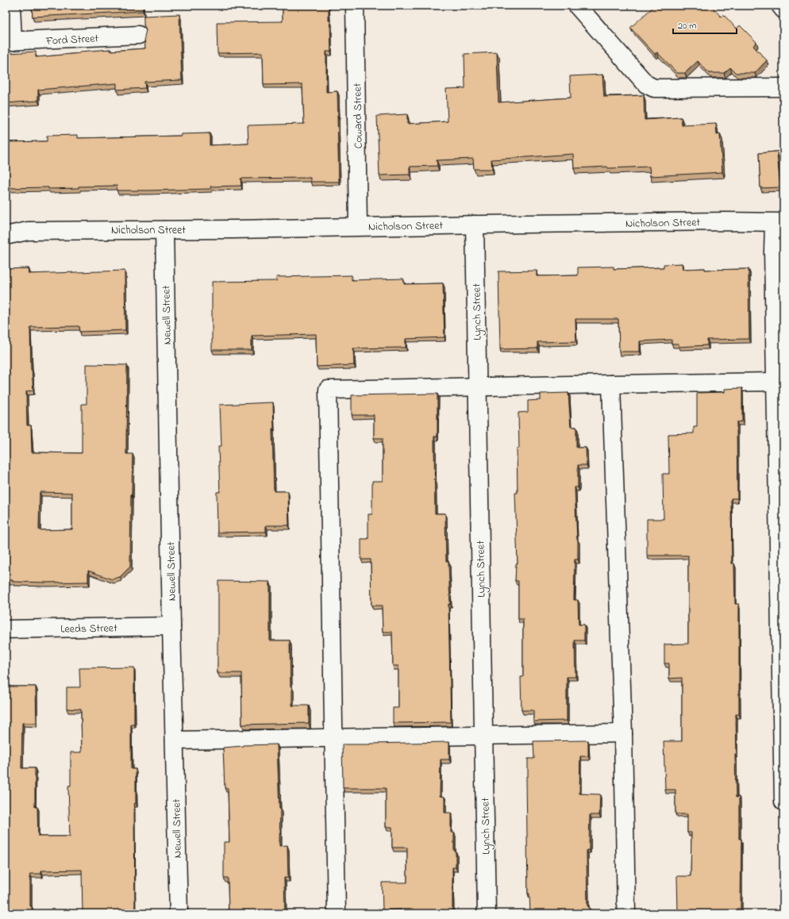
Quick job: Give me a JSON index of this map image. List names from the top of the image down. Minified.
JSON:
{"streets":{"street":["Ford Street","Coward Street","Nicholson Street","Lynch Street","Newell Street","Leeds Street"]},"crossings":[["Coward Street","Nicholson Street"],["Nicholson Street","Lynch Street"],["Nicholson Street","Newell Street"],["Newell Street","Leeds Street"]],"scale_bar":"20 m"}
